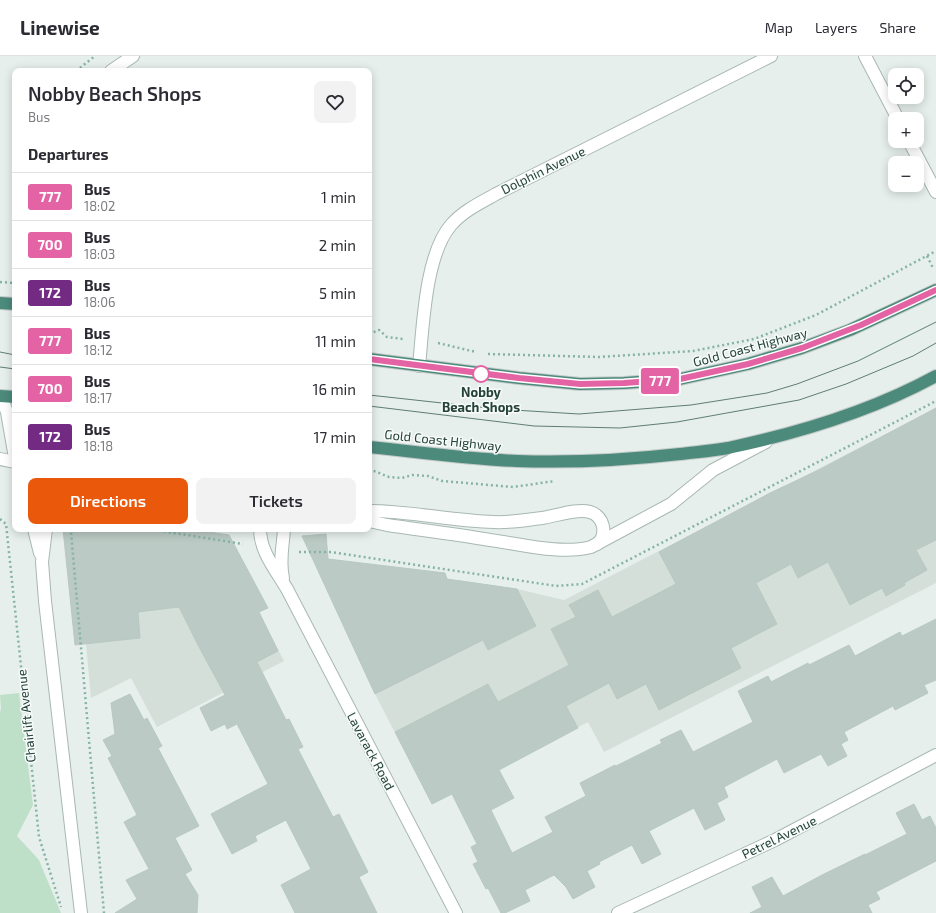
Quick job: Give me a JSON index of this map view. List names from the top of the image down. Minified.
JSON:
{"streets":{"highway":["Gold Coast Highway"],"street":["Dolphin Avenue","Lavarack Road","Petrel Avenue"],"path":["Chairlift Avenue"]},"crossings":[["Dolphin Avenue","Gold Coast Highway"]],"places":["Nobby Beach Shops"],"lines":["bus line 777"],"page":{"header":"Linewise","nav":["Map","Layers","Share"],"on_map":"777","map_buttons":["+","−"],"heading":[["Nobby Beach Shops","Bus"],"Departures"],"list":[{"mark":"777","name":"Bus","note":"18:02","value":"1 min"},{"mark":"700","name":"Bus","note":"18:03","value":"2 min"},{"mark":"172","name":"Bus","note":"18:06","value":"5 min"},{"mark":"777","name":"Bus","note":"18:12","value":"11 min"},{"mark":"700","name":"Bus","note":"18:17","value":"16 min"},{"mark":"172","name":"Bus","note":"18:18","value":"17 min"}],"buttons":["Directions","Tickets"]}}
